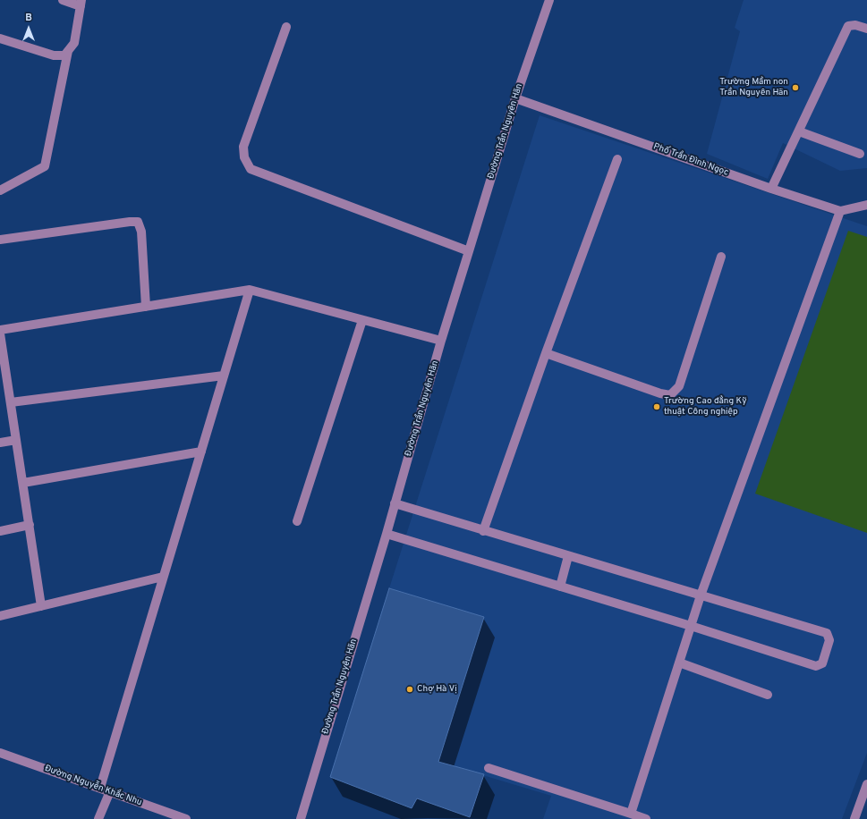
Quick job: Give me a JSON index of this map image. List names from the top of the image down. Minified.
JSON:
{"streets":{"street":["Đường Trần Nguyên Hãn","Phố Trần Đình Ngọc","Đường Nguyễn Khắc Nhu"]},"crossings":[["Đường Trần Nguyên Hãn","Phố Trần Đình Ngọc"]],"places":["Trường Mầm non Trần Nguyên Hãn","Trường Cao đẳng Kỹ thuật Công nghiệp","Chợ Hà Vị"],"north":"top"}
